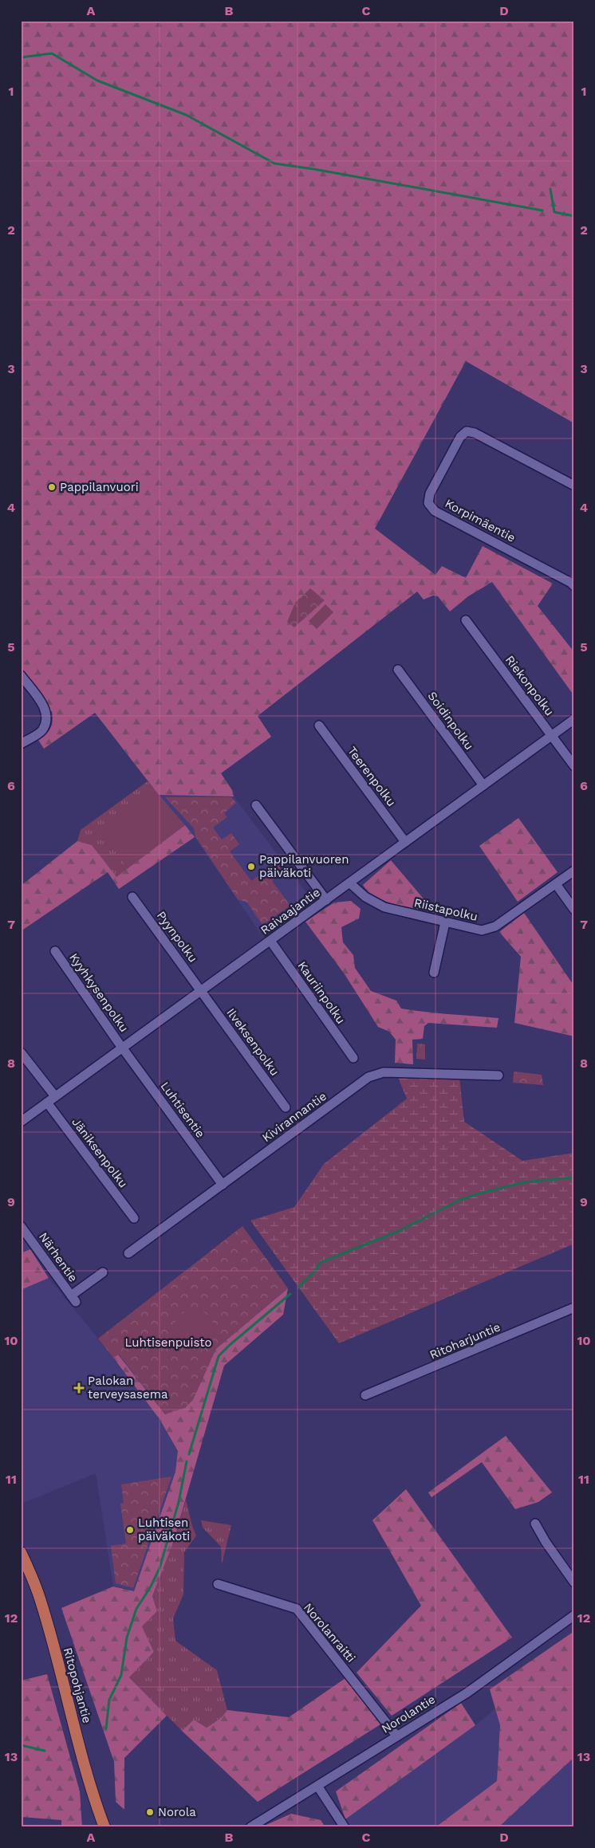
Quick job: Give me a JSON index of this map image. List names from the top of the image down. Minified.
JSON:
{"streets":{"main road":["Ritopohjantie"],"street":["Korpimäentie","Riekonpolku","Soidinpolku","Teerenpolku","Riistapolku","Raivaajantie","Pyynpolku","Kyyhkysenpolku","Kauriinpolku","Ilveksenpolku","Luhtisentie","Kivirannantie","Jäniksenpolku","Närhentie","Ritoharjuntie","Norolanraitti","Norolantie"]},"crossings":[["Riekonpolku","Raivaajantie"],["Soidinpolku","Raivaajantie"],["Teerenpolku","Raivaajantie"],["Riistapolku","Raivaajantie"],["Raivaajantie","Pyynpolku"],["Raivaajantie","Kyyhkysenpolku"],["Raivaajantie","Kauriinpolku"],["Raivaajantie","Ilveksenpolku"],["Raivaajantie","Luhtisentie"],["Raivaajantie","Jäniksenpolku"],["Pyynpolku","Ilveksenpolku"],["Kyyhkysenpolku","Luhtisentie"],["Luhtisentie","Kivirannantie"],["Norolanraitti","Norolantie"]],"parks":["Luhtisenpuisto"],"places":{"other":["Pappilanvuori","Pappilanvuoren päiväkoti","Luhtisen päiväkoti","Norola"],"health":["Palokan terveysasema"]},"grid":{"columns":["A","B","C","D"],"rows":["1","2","3","4","5","6","7","8","9","10","11","12","13"]}}
